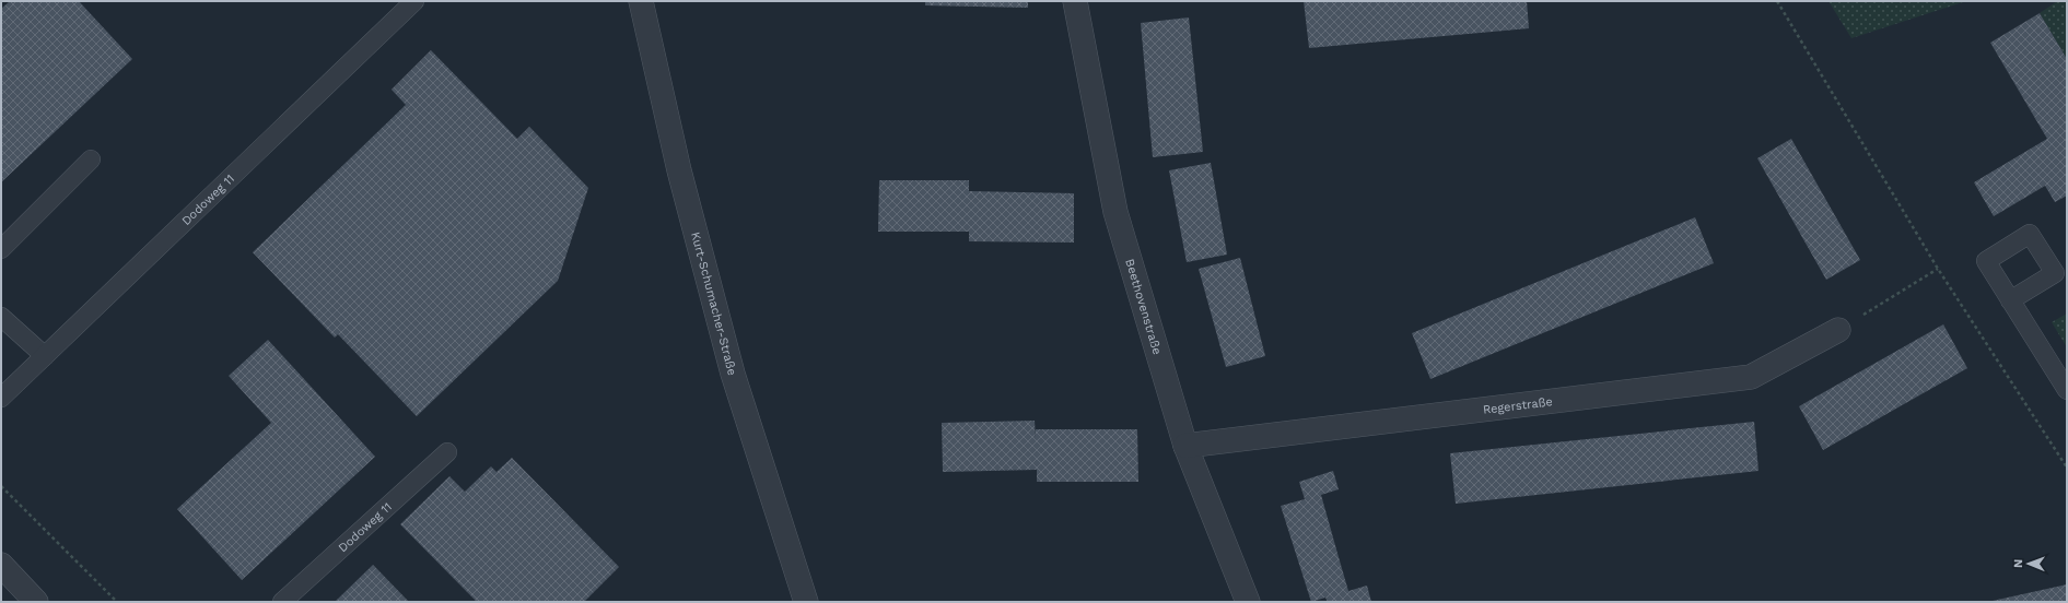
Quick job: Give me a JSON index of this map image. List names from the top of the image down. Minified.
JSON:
{"streets":{"street":["Kurt-Schumacher-Straße","Beethovenstraße","Regerstraße"],"lane":["Dodoweg 11"]},"crossings":[["Beethovenstraße","Regerstraße"]],"north":"left"}
